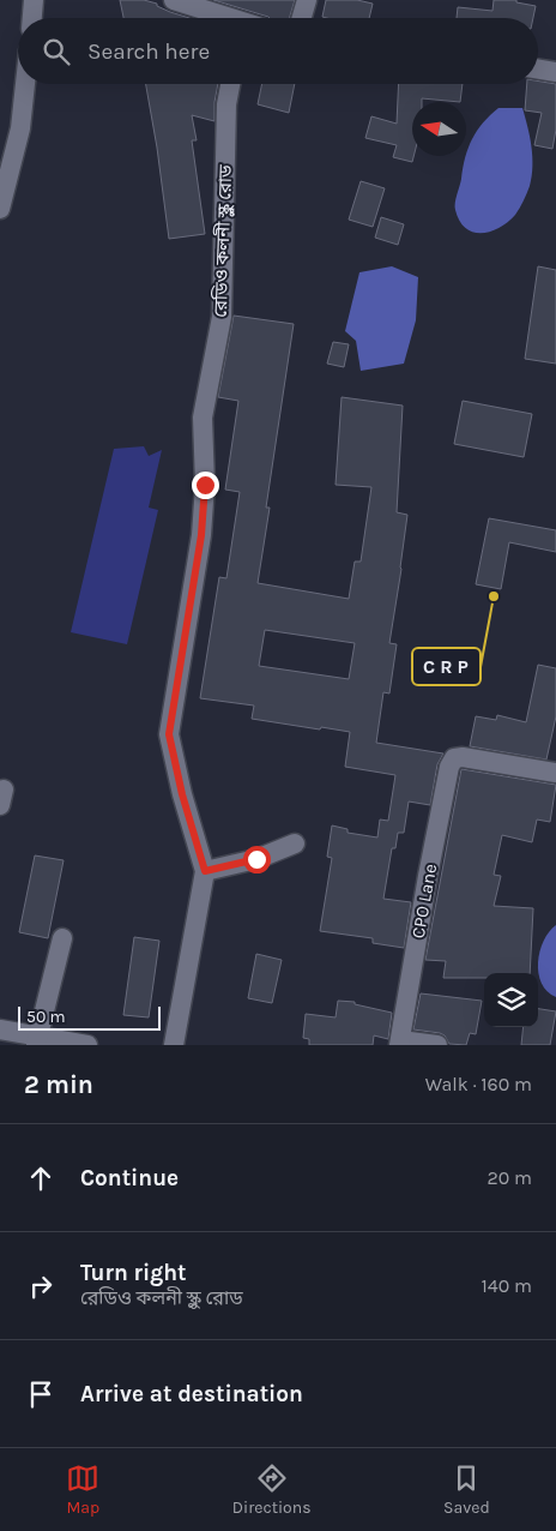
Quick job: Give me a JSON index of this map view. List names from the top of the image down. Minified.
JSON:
{"streets":{"street":["রেডিও কলনী স্কুল রোড","CPO Lane"]},"places":["C R P"],"scale_bar":"50 m","north":"left","page":{"search":"Search here","scale":"50 m","heading":["2 min","Walk · 160 m"],"list":[["Continue","20 m"],["Turn right","রেডিও কলনী স্কুল রোড","140 m"],"Arrive at destination"],"nav":["Map","Directions","Saved"]}}
